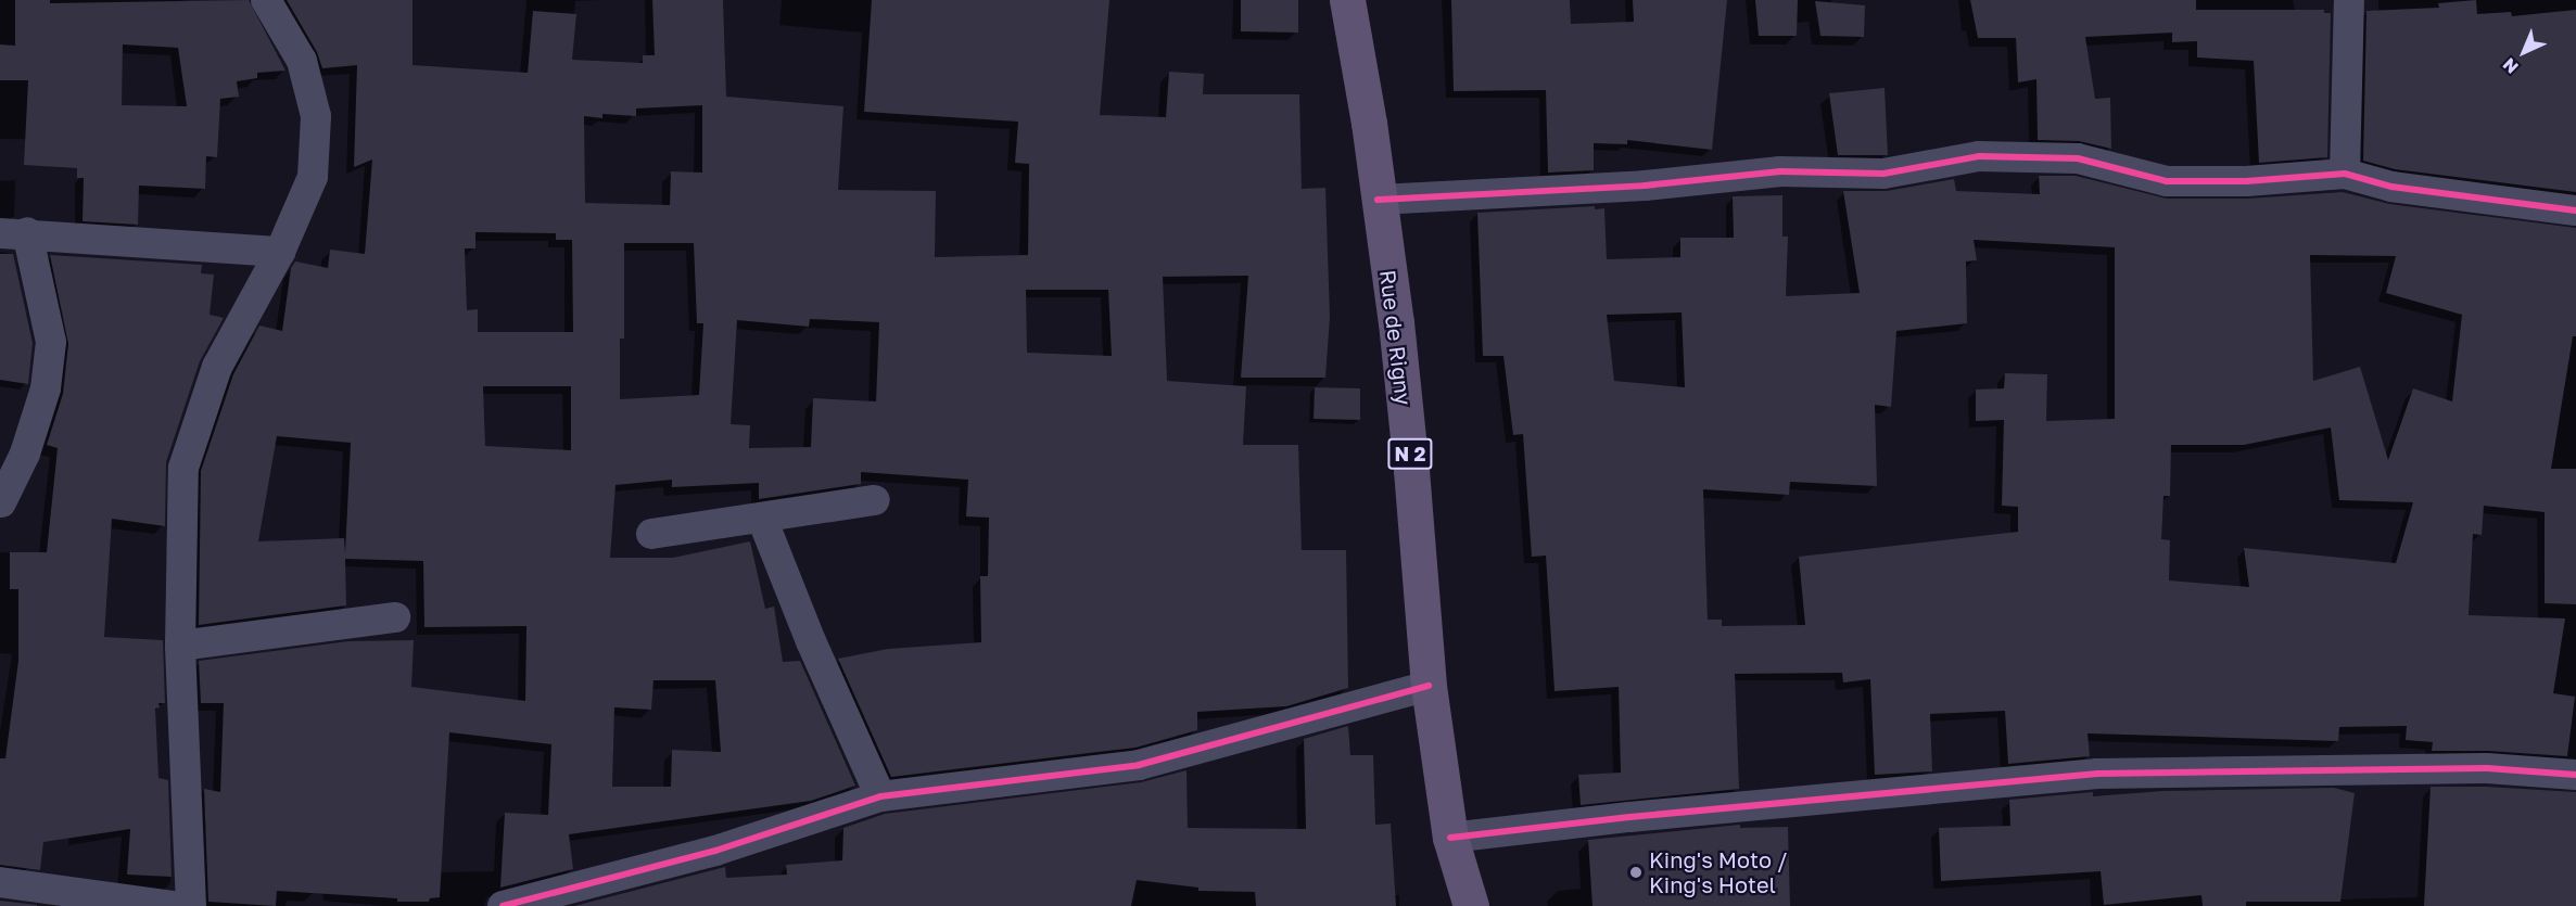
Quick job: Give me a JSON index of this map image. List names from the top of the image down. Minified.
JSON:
{"streets":{"main road":["Rue de Rigny","N 2"]},"places":["King's Moto / King's Hotel"],"north":"bottom left"}
